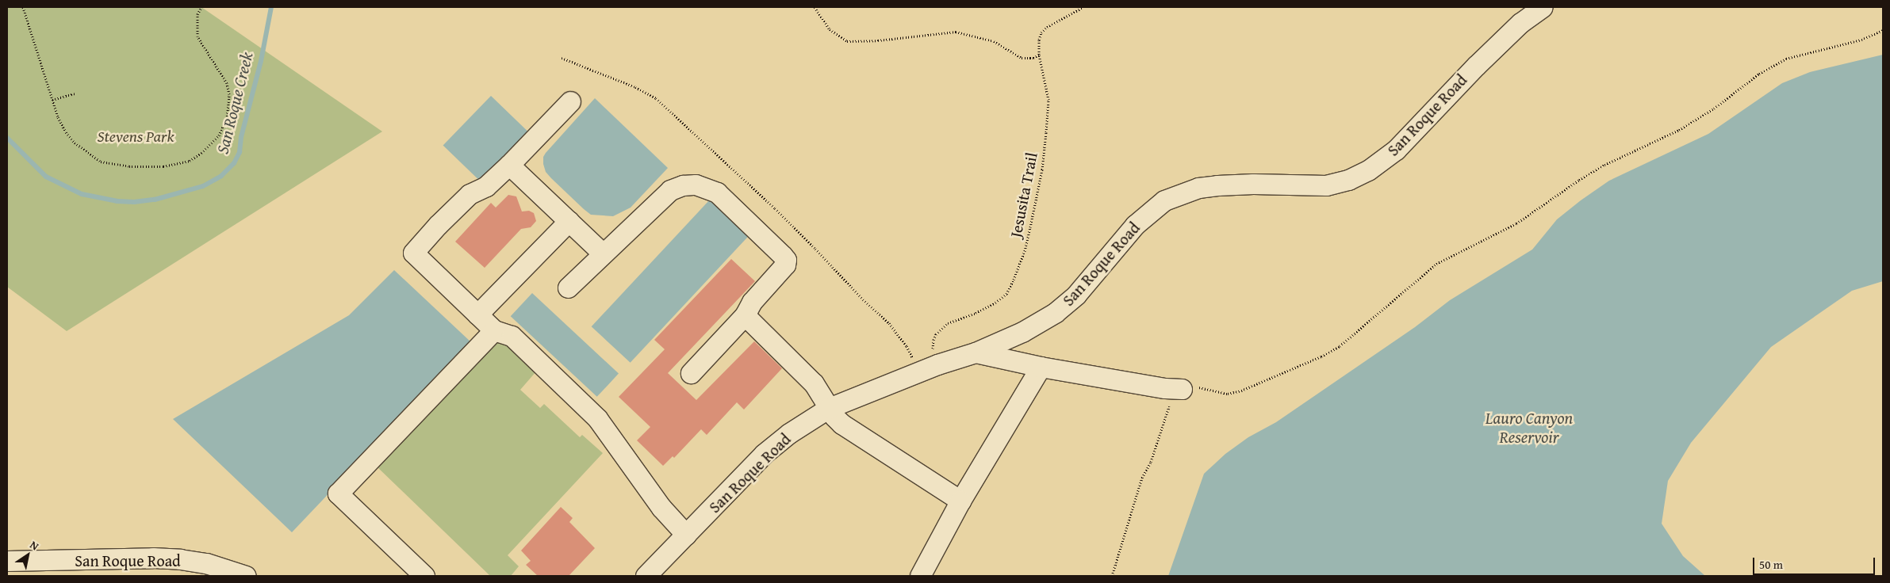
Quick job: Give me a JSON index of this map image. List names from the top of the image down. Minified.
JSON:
{"streets":{"street":["San Roque Road"],"path":["Jesusita Trail"]},"crossings":[["San Roque Road","Jesusita Trail"]],"water":["San Roque Creek","Lauro Canyon Reservoir"],"parks":["Stevens Park"],"scale_bar":"50 m","north":"top right"}
